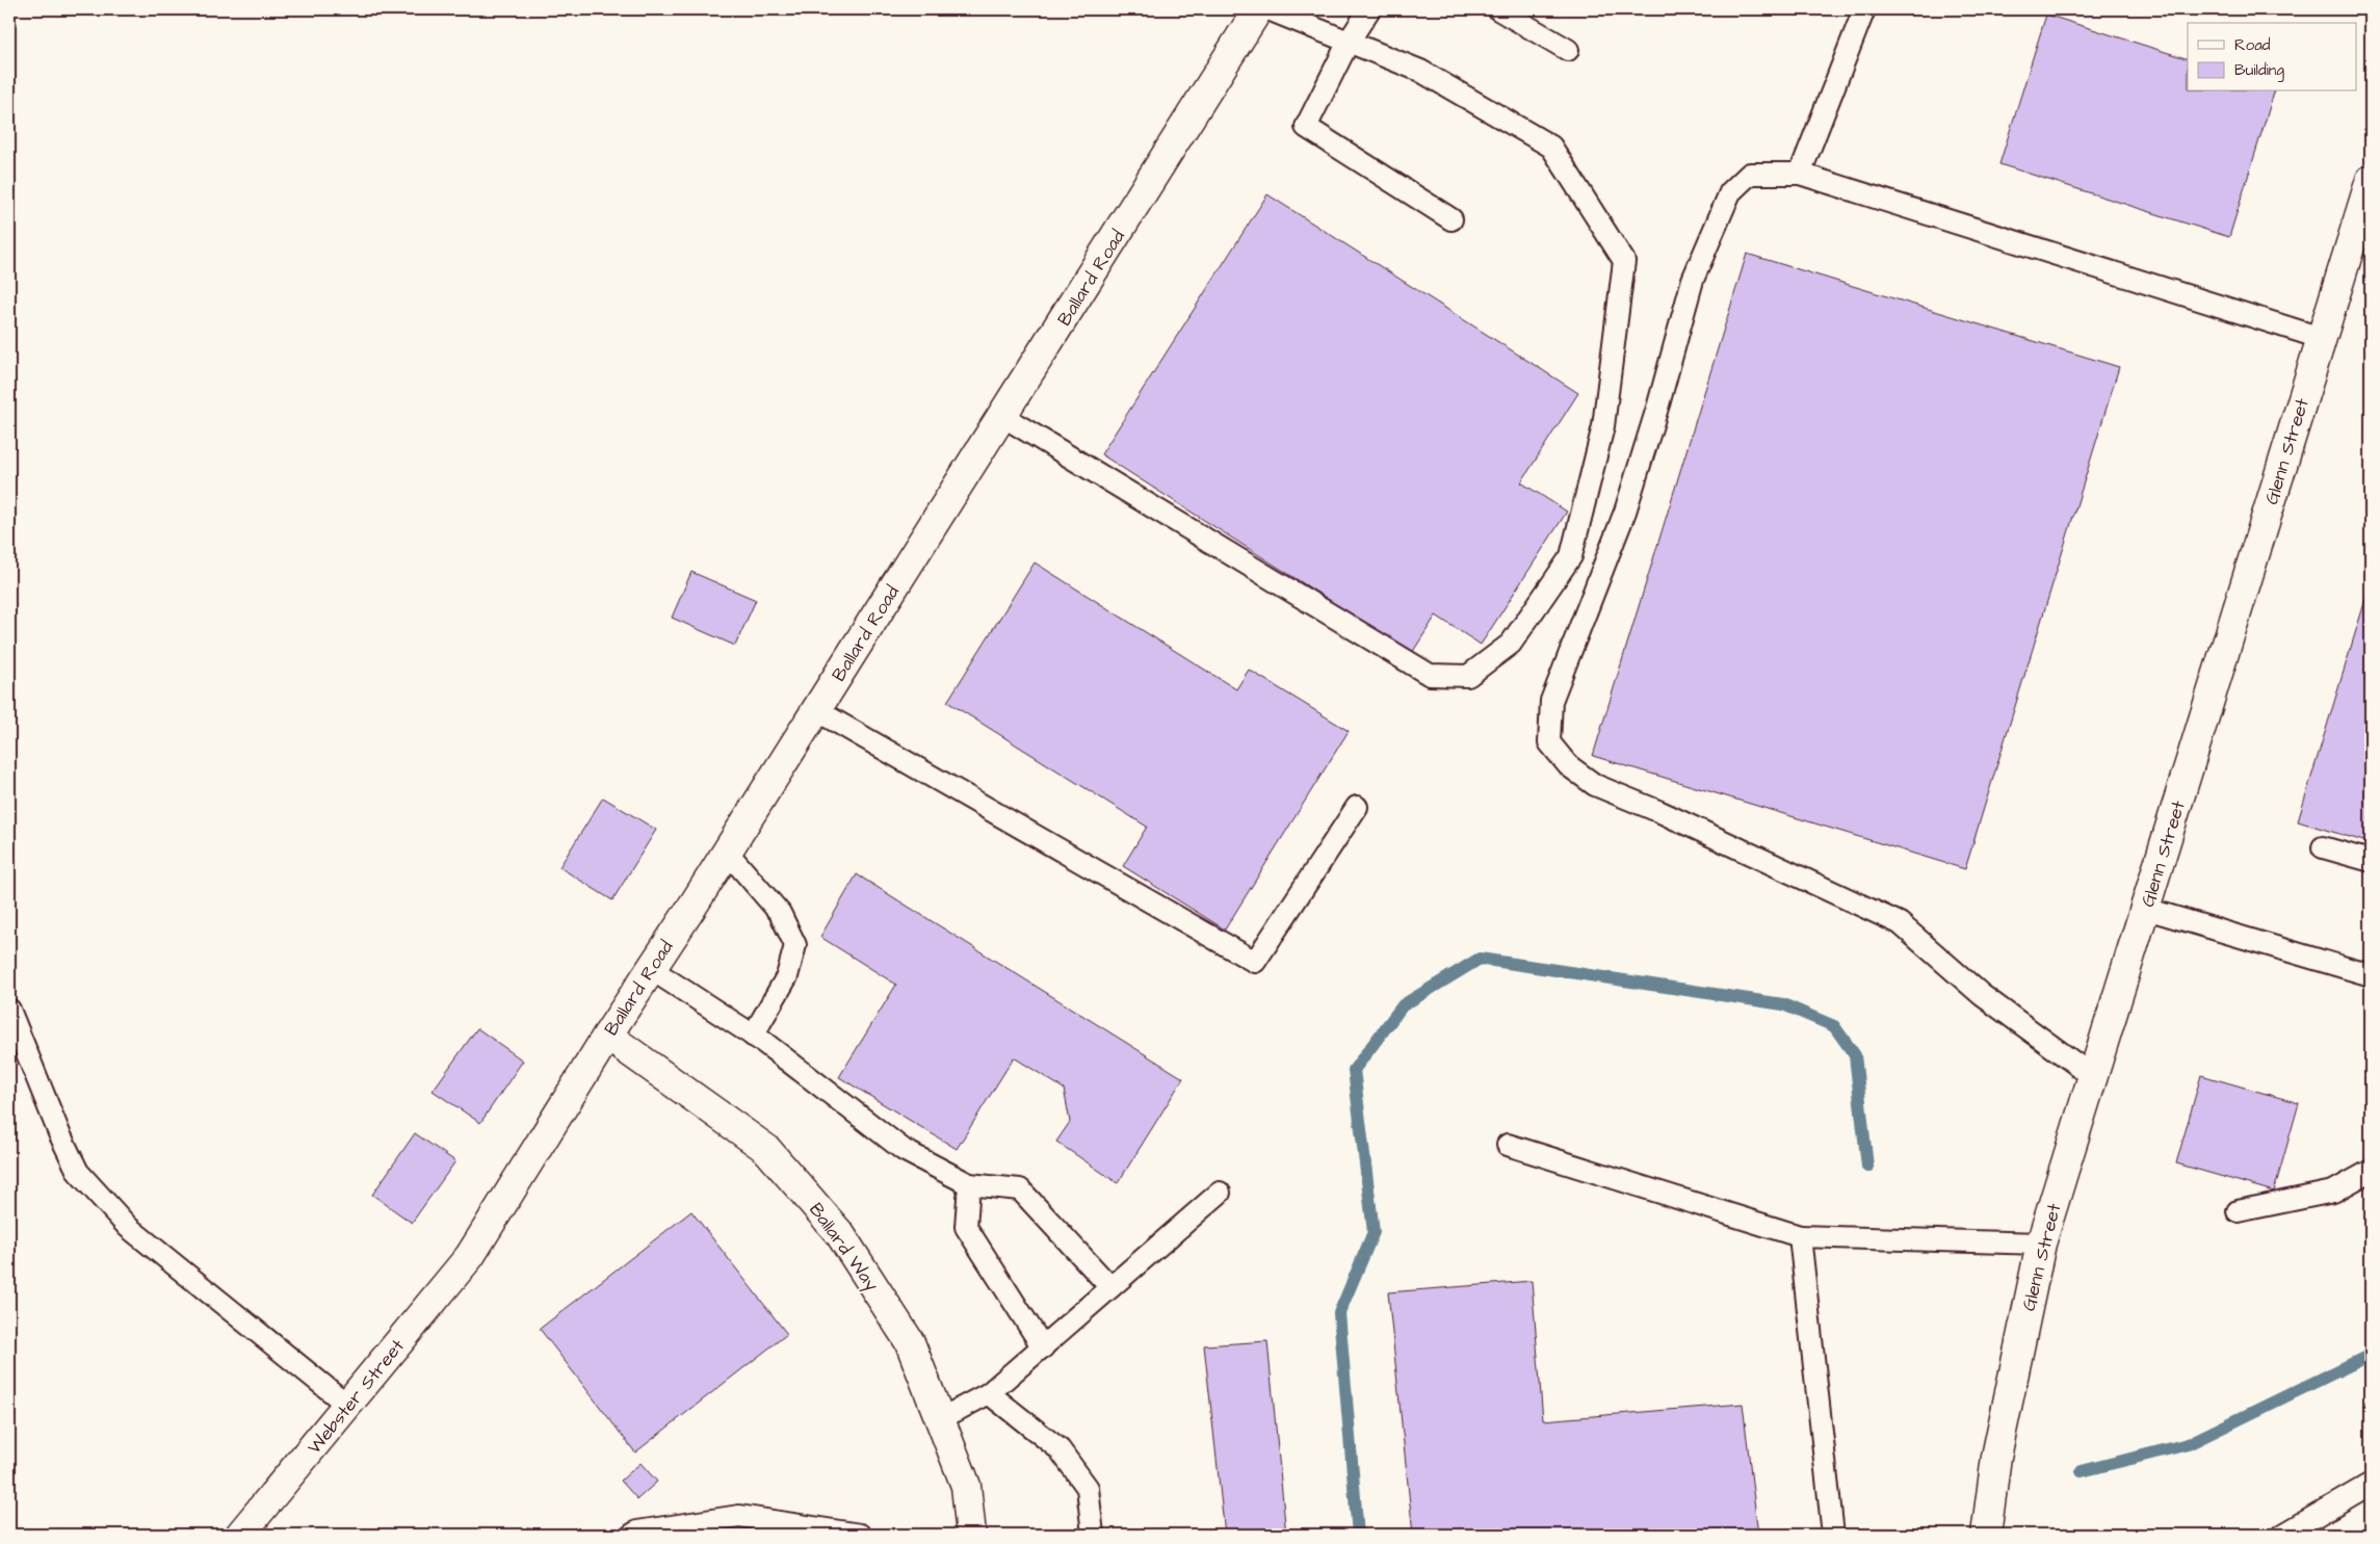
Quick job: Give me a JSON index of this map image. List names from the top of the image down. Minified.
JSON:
{"streets":{"street":["Ballard Road","Glenn Street","Ballard Way","Webster Street"]},"crossings":[["Ballard Road","Ballard Way"],["Ballard Road","Webster Street"]],"legend":["Road","Building"]}
